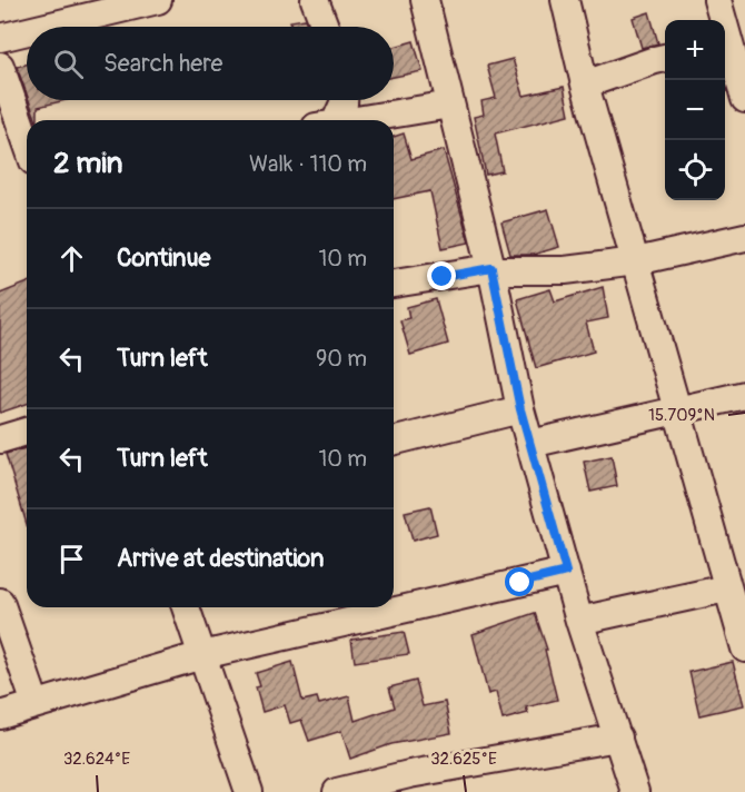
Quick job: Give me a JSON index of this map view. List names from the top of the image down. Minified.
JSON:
{"page":{"map_buttons":["+","−"],"search":"Search here","heading":["2 min","Walk · 110 m"],"list":[["Continue","10 m"],["Turn left","90 m"],["Turn left","10 m"],"Arrive at destination"]},"coordinates":["15.709°N","32.624°E","32.625°E"]}
